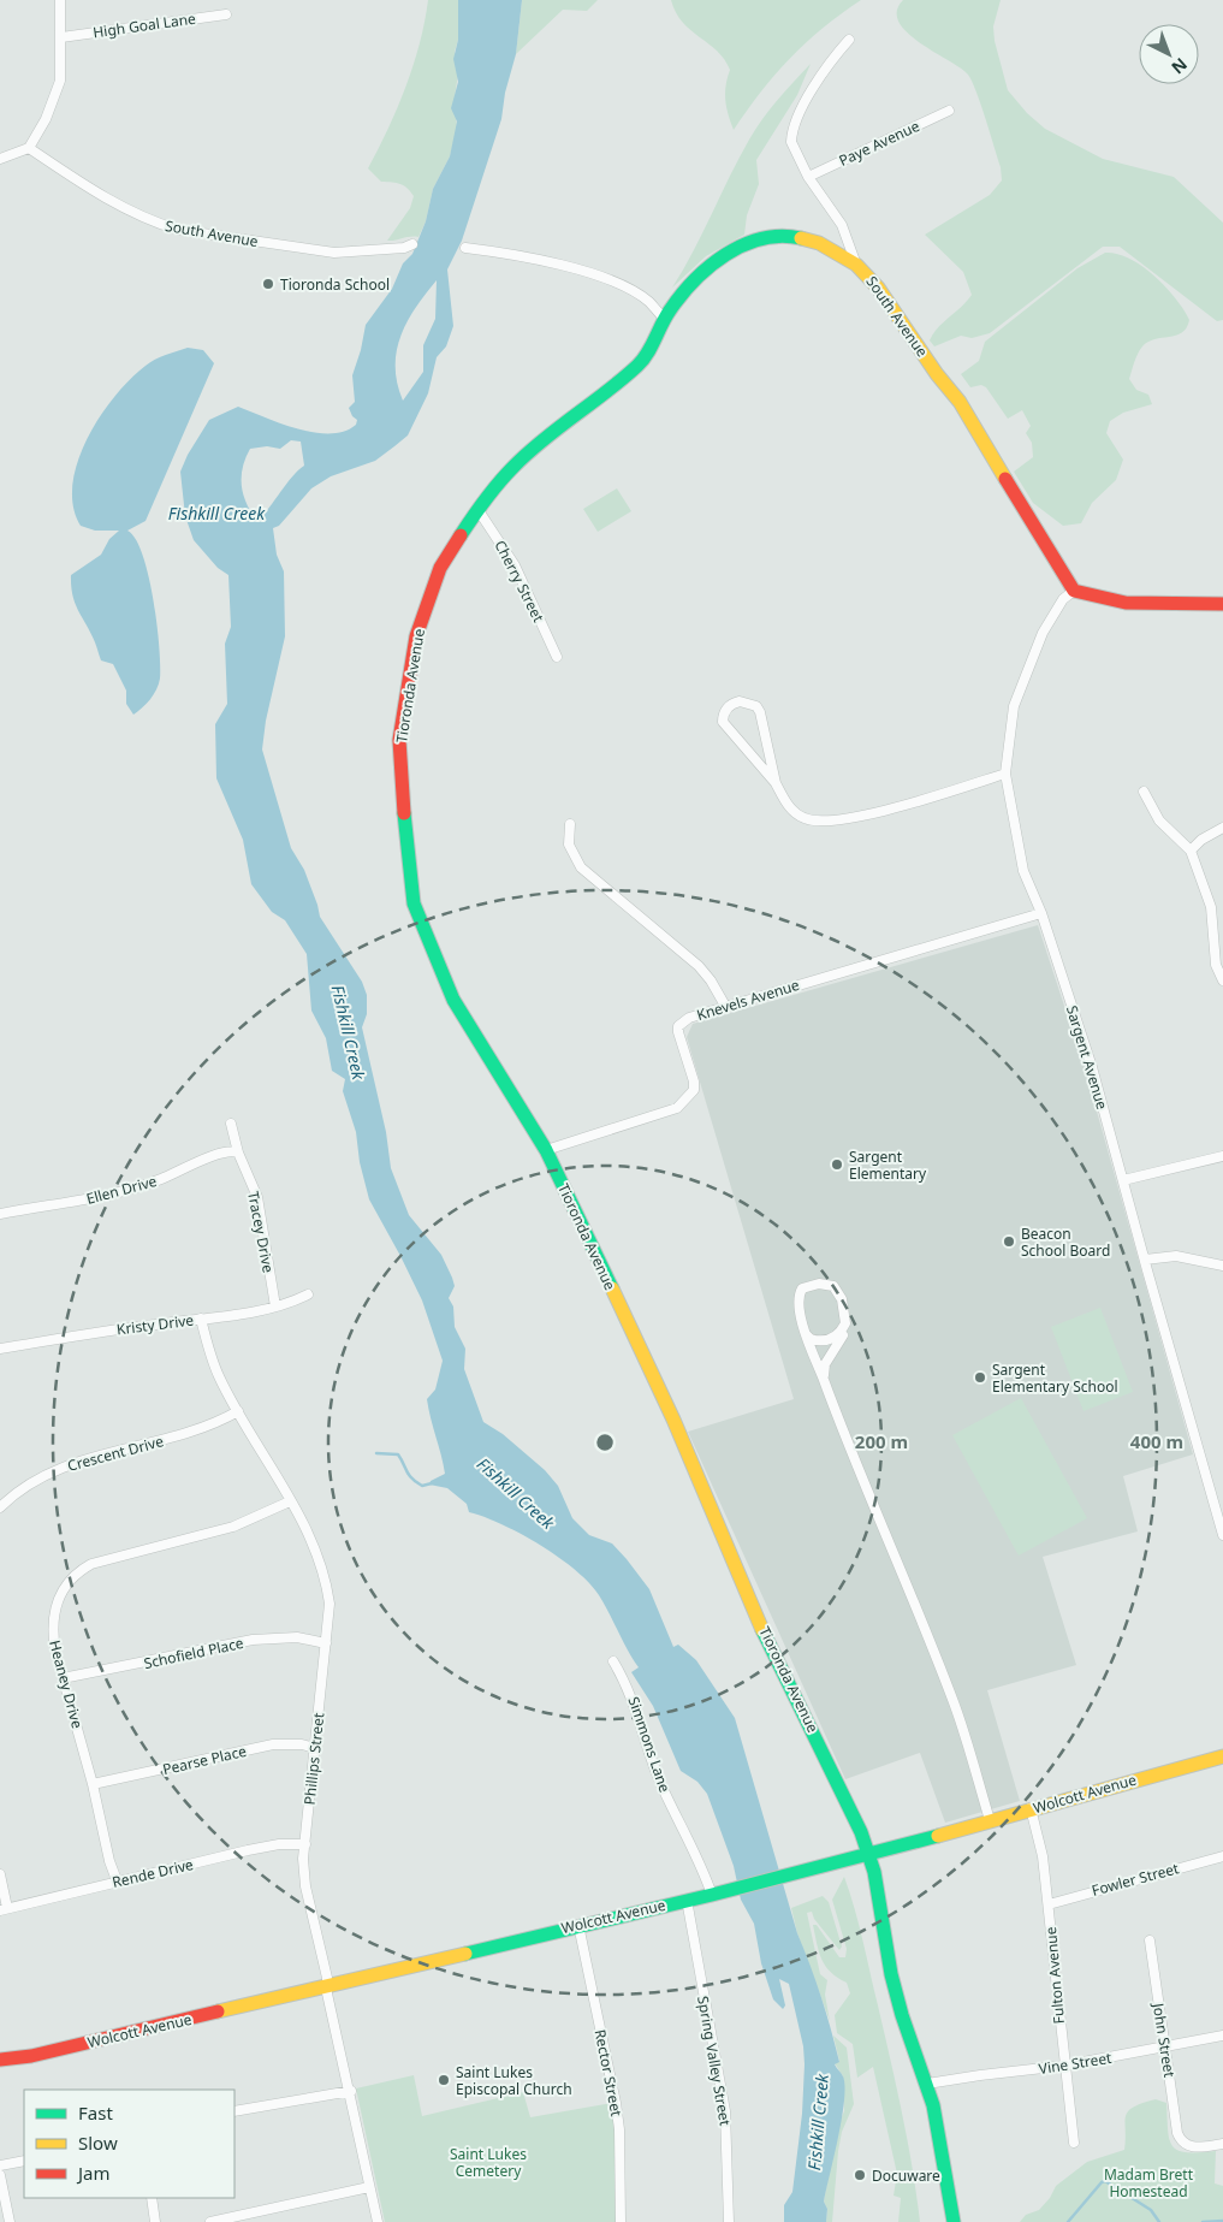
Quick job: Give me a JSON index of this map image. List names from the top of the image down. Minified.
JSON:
{"streets":{"street":["High Goal Lane","Paye Avenue","South Avenue","Cherry Street","Tioronda Avenue","Knevels Avenue","Sargent Avenue","Ellen Drive","Tracey Drive","Kristy Drive","Crescent Drive","Schofield Place","Heaney Drive","Simmons Lane","Phillips Street","Pearse Place","Wolcott Avenue","Rende Drive","Fowler Street","Fulton Avenue","John Street","Spring Valley Street","Vine Street","Rector Street"]},"crossings":[["South Avenue","Tioronda Avenue"],["South Avenue","Sargent Avenue"],["Cherry Street","Tioronda Avenue"],["Tioronda Avenue","Knevels Avenue"],["Tioronda Avenue","Wolcott Avenue"],["Tioronda Avenue","Vine Street"],["Knevels Avenue","Sargent Avenue"],["Ellen Drive","Tracey Drive"],["Tracey Drive","Kristy Drive"],["Kristy Drive","Phillips Street"],["Crescent Drive","Phillips Street"],["Schofield Place","Heaney Drive"],["Schofield Place","Phillips Street"],["Heaney Drive","Phillips Street"],["Heaney Drive","Pearse Place"],["Heaney Drive","Rende Drive"],["Simmons Lane","Wolcott Avenue"],["Phillips Street","Pearse Place"],["Phillips Street","Wolcott Avenue"],["Phillips Street","Rende Drive"],["Wolcott Avenue","Fulton Avenue"],["Wolcott Avenue","Spring Valley Street"],["Wolcott Avenue","Rector Street"],["Fowler Street","Fulton Avenue"],["Fulton Avenue","Vine Street"],["John Street","Vine Street"]],"water":["Fishkill Creek"],"parks":["Saint Lukes Cemetery","Madam Brett Homestead"],"places":["Tioronda School","Sargent Elementary","Beacon School Board","Sargent Elementary School","Saint Lukes Episcopal Church","Docuware"],"legend":["Fast","Slow","Jam"],"north":"bottom right","rings":["200 m","400 m"]}
